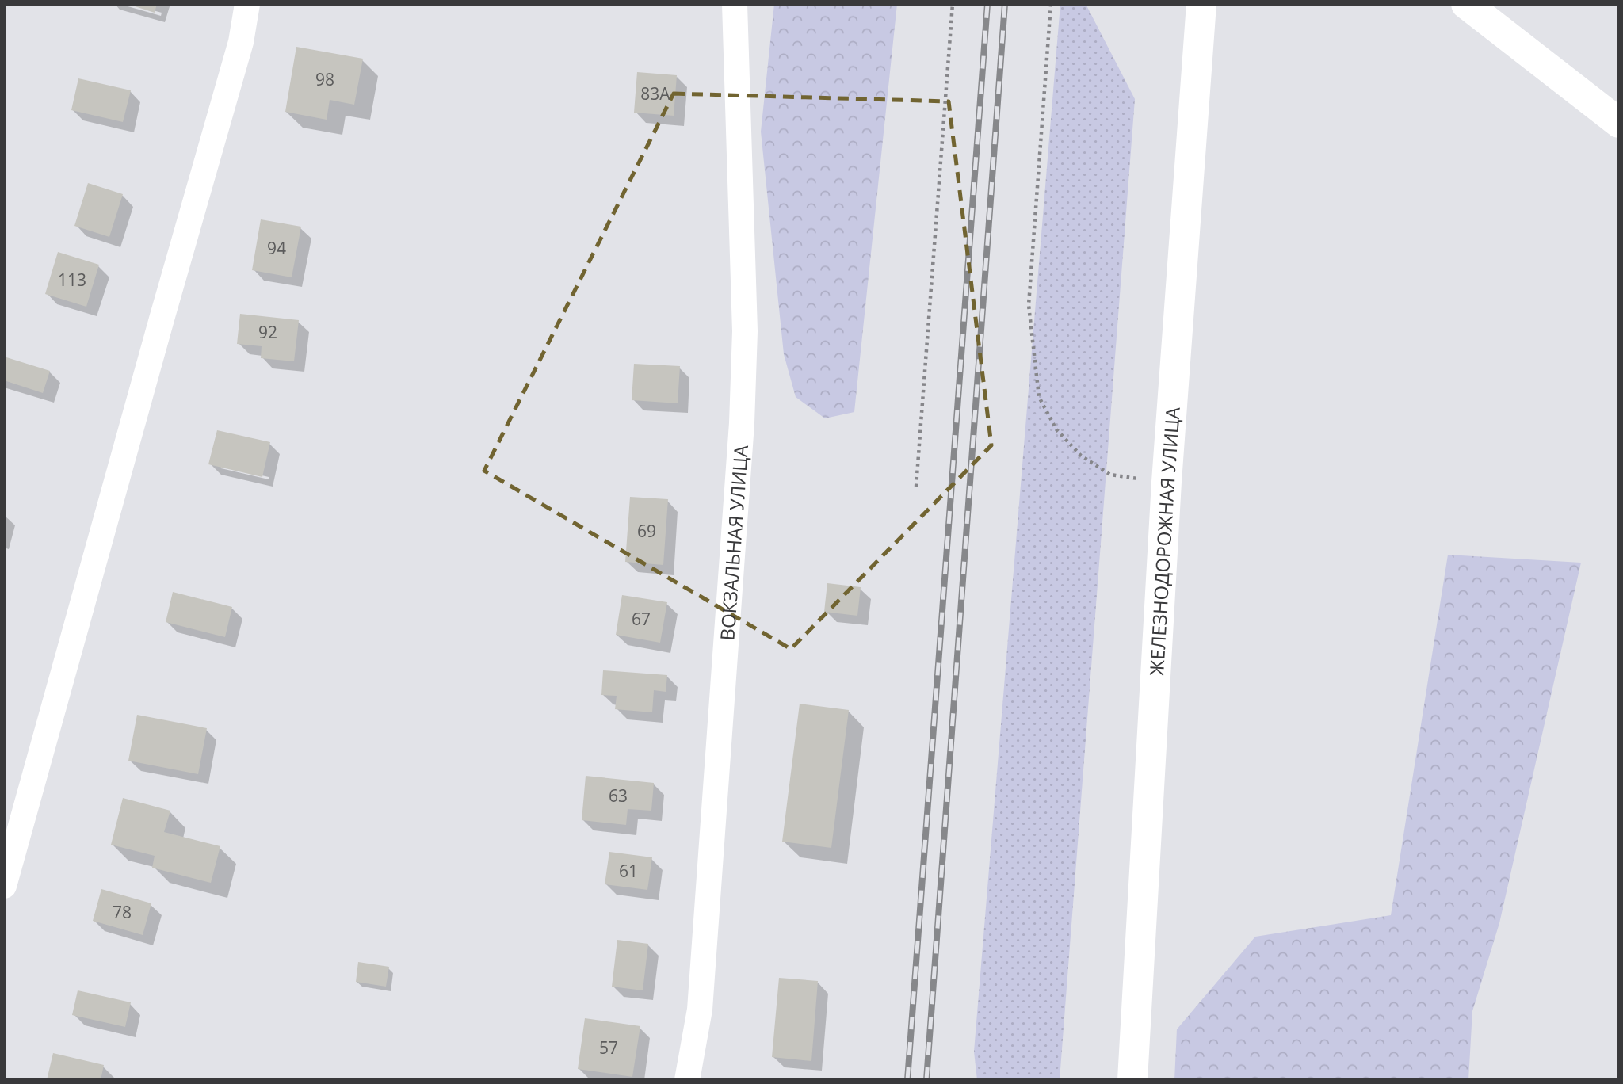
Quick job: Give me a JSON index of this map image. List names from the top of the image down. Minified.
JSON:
{"streets":{"main road":["ЖЕЛЕЗНОДОРОЖНАЯ УЛИЦА"],"street":["ВОКЗАЛЬНАЯ УЛИЦА"]},"house_numbers":["98","83А","94","113","92","69","67","63","61","78","57"]}
